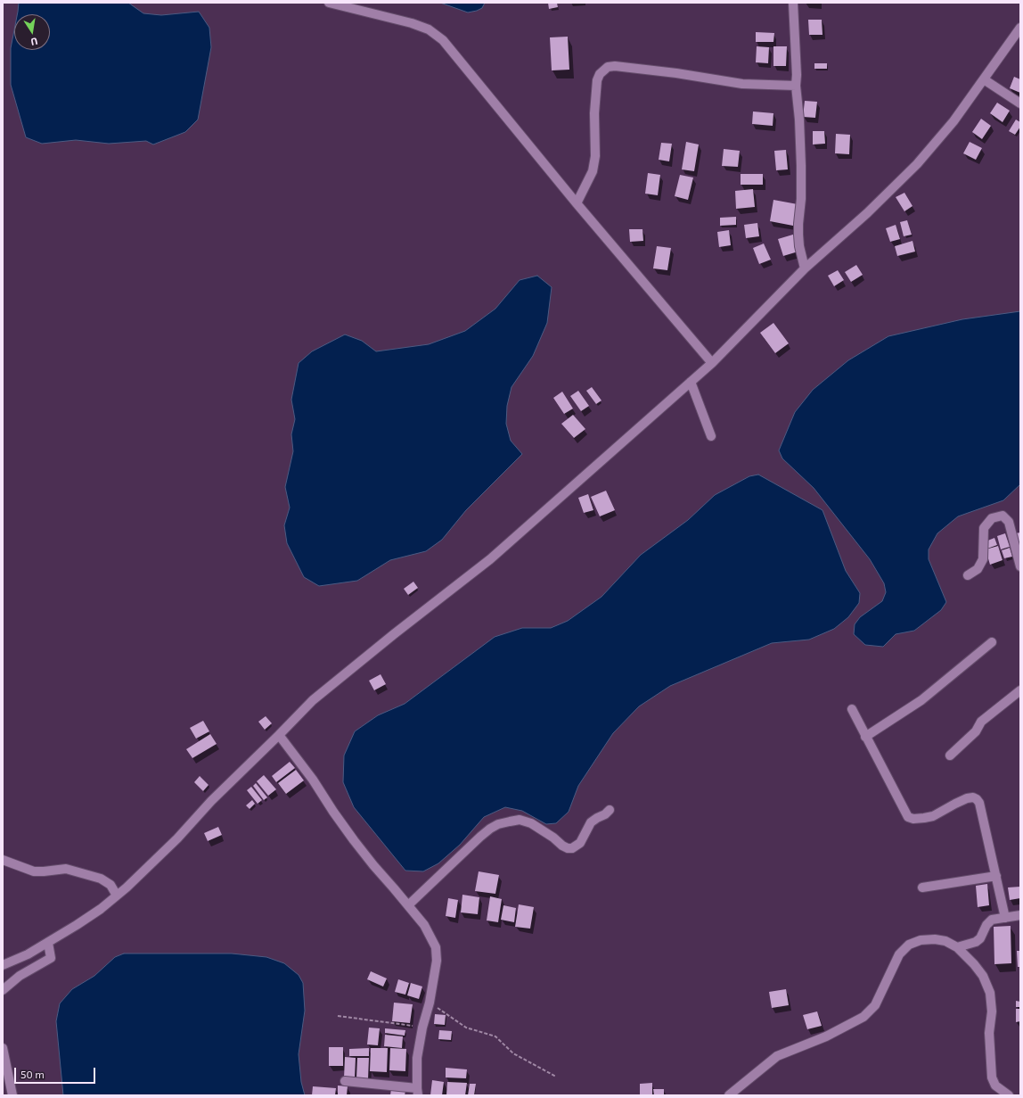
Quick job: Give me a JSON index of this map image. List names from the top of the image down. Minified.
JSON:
{"scale_bar":"50 m","north":"bottom"}
